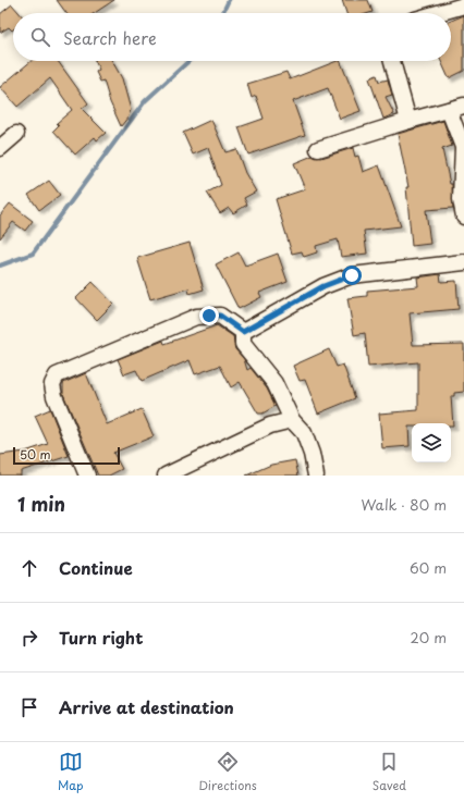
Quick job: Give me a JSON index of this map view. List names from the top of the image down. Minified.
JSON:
{"scale_bar":"50 m","page":{"search":"Search here","scale":"50 m","heading":["1 min","Walk · 80 m"],"list":[["Continue","60 m"],["Turn right","20 m"],"Arrive at destination"],"nav":["Map","Directions","Saved"]}}
